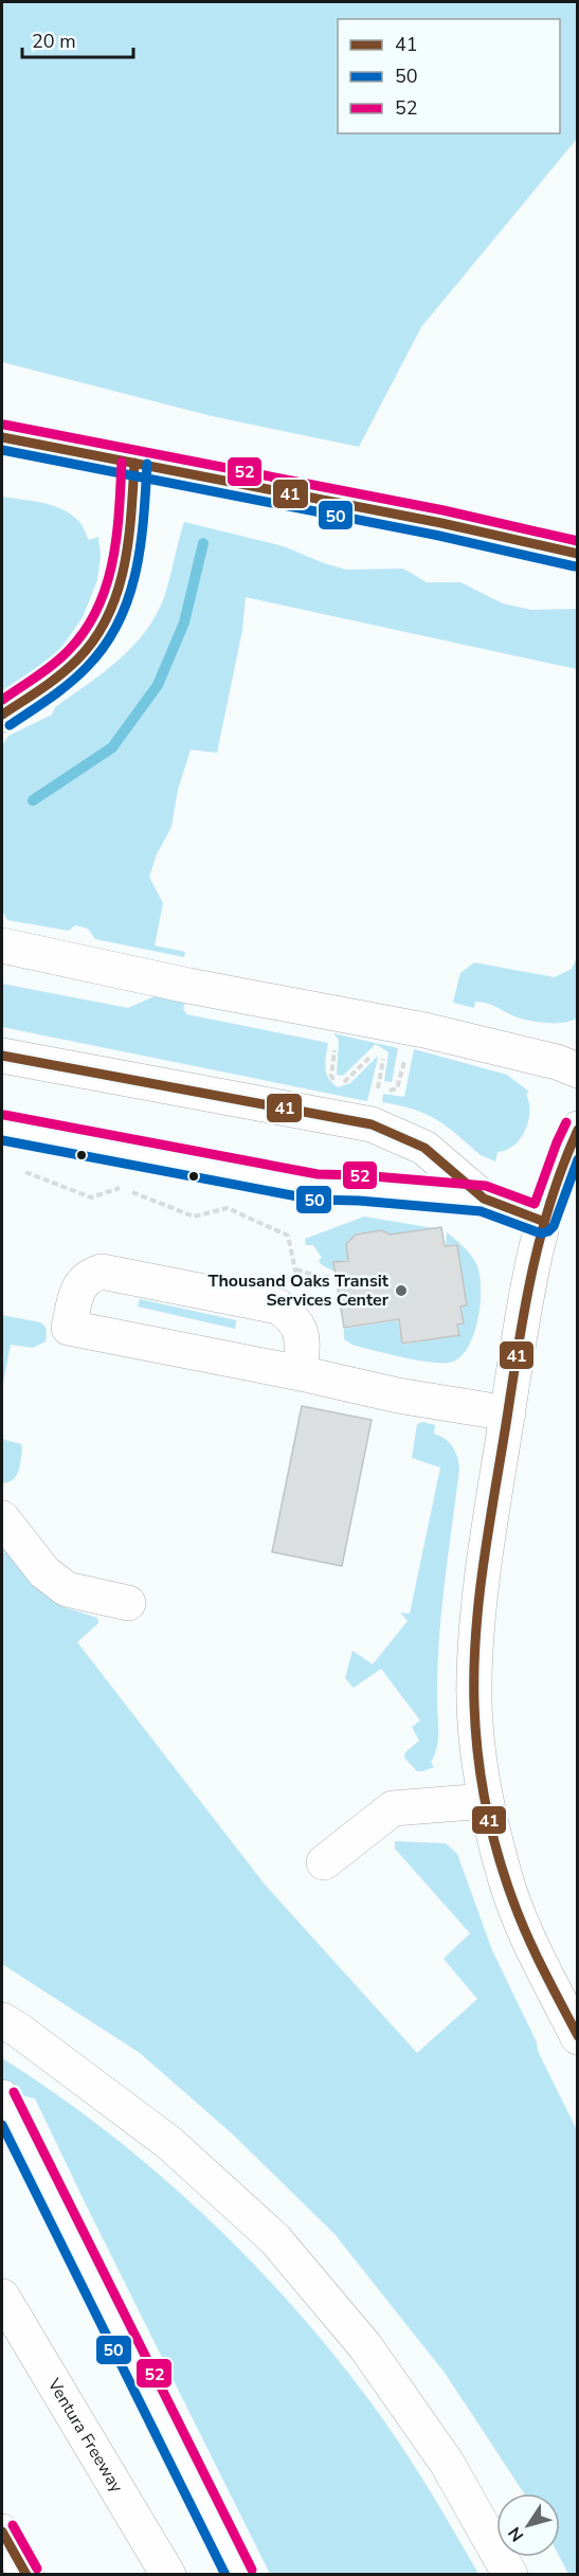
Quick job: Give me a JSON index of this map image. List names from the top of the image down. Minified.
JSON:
{"streets":{"main road":["Ventura Freeway"]},"places":["Thousand Oaks Transit Services Center"],"lines":["transit line 52","transit line 41","transit line 50"],"legend":["41","50","52"],"scale_bar":"20 m","north":"bottom left"}
